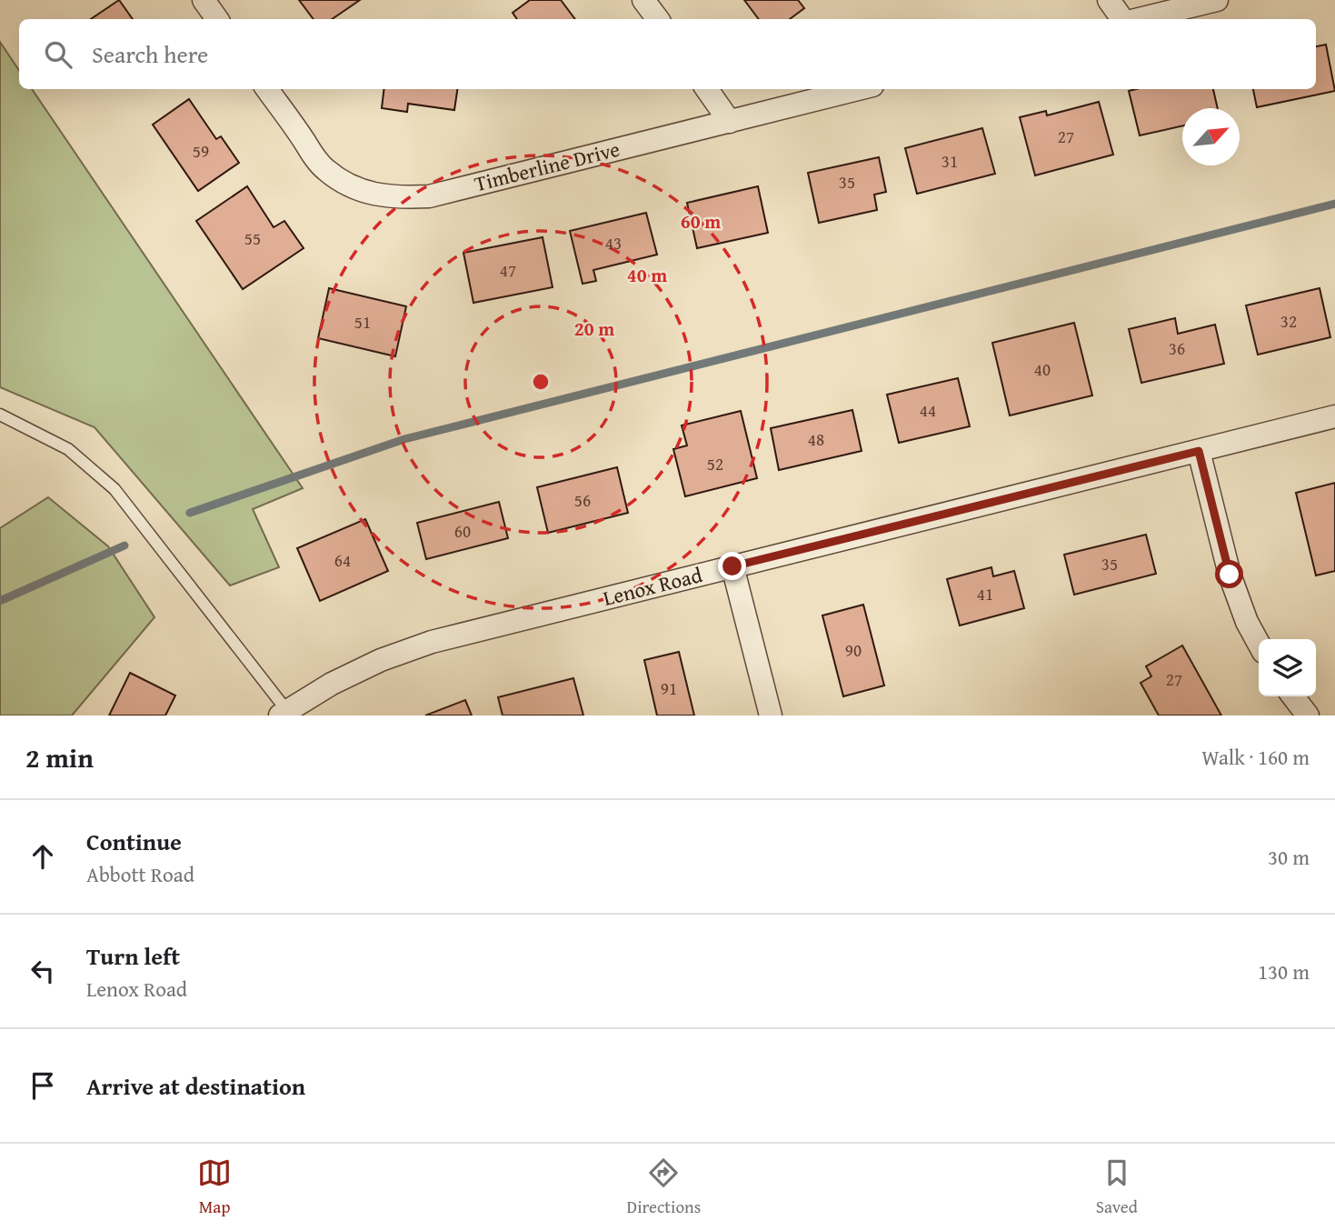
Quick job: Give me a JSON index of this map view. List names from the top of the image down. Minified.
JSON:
{"streets":{"street":["Timberline Drive","Lenox Road"]},"house_numbers":["27","59","31","35","55","43","47","32","51","36","40","44","48","52","56","60","64","35","41","90","27","91"],"north":"top right","page":{"search":"Search here","heading":["2 min","Walk · 160 m"],"list":[["Continue","Abbott Road","30 m"],["Turn left","Lenox Road","130 m"],"Arrive at destination"],"nav":["Map","Directions","Saved"]},"rings":["60 m","40 m","20 m"]}
